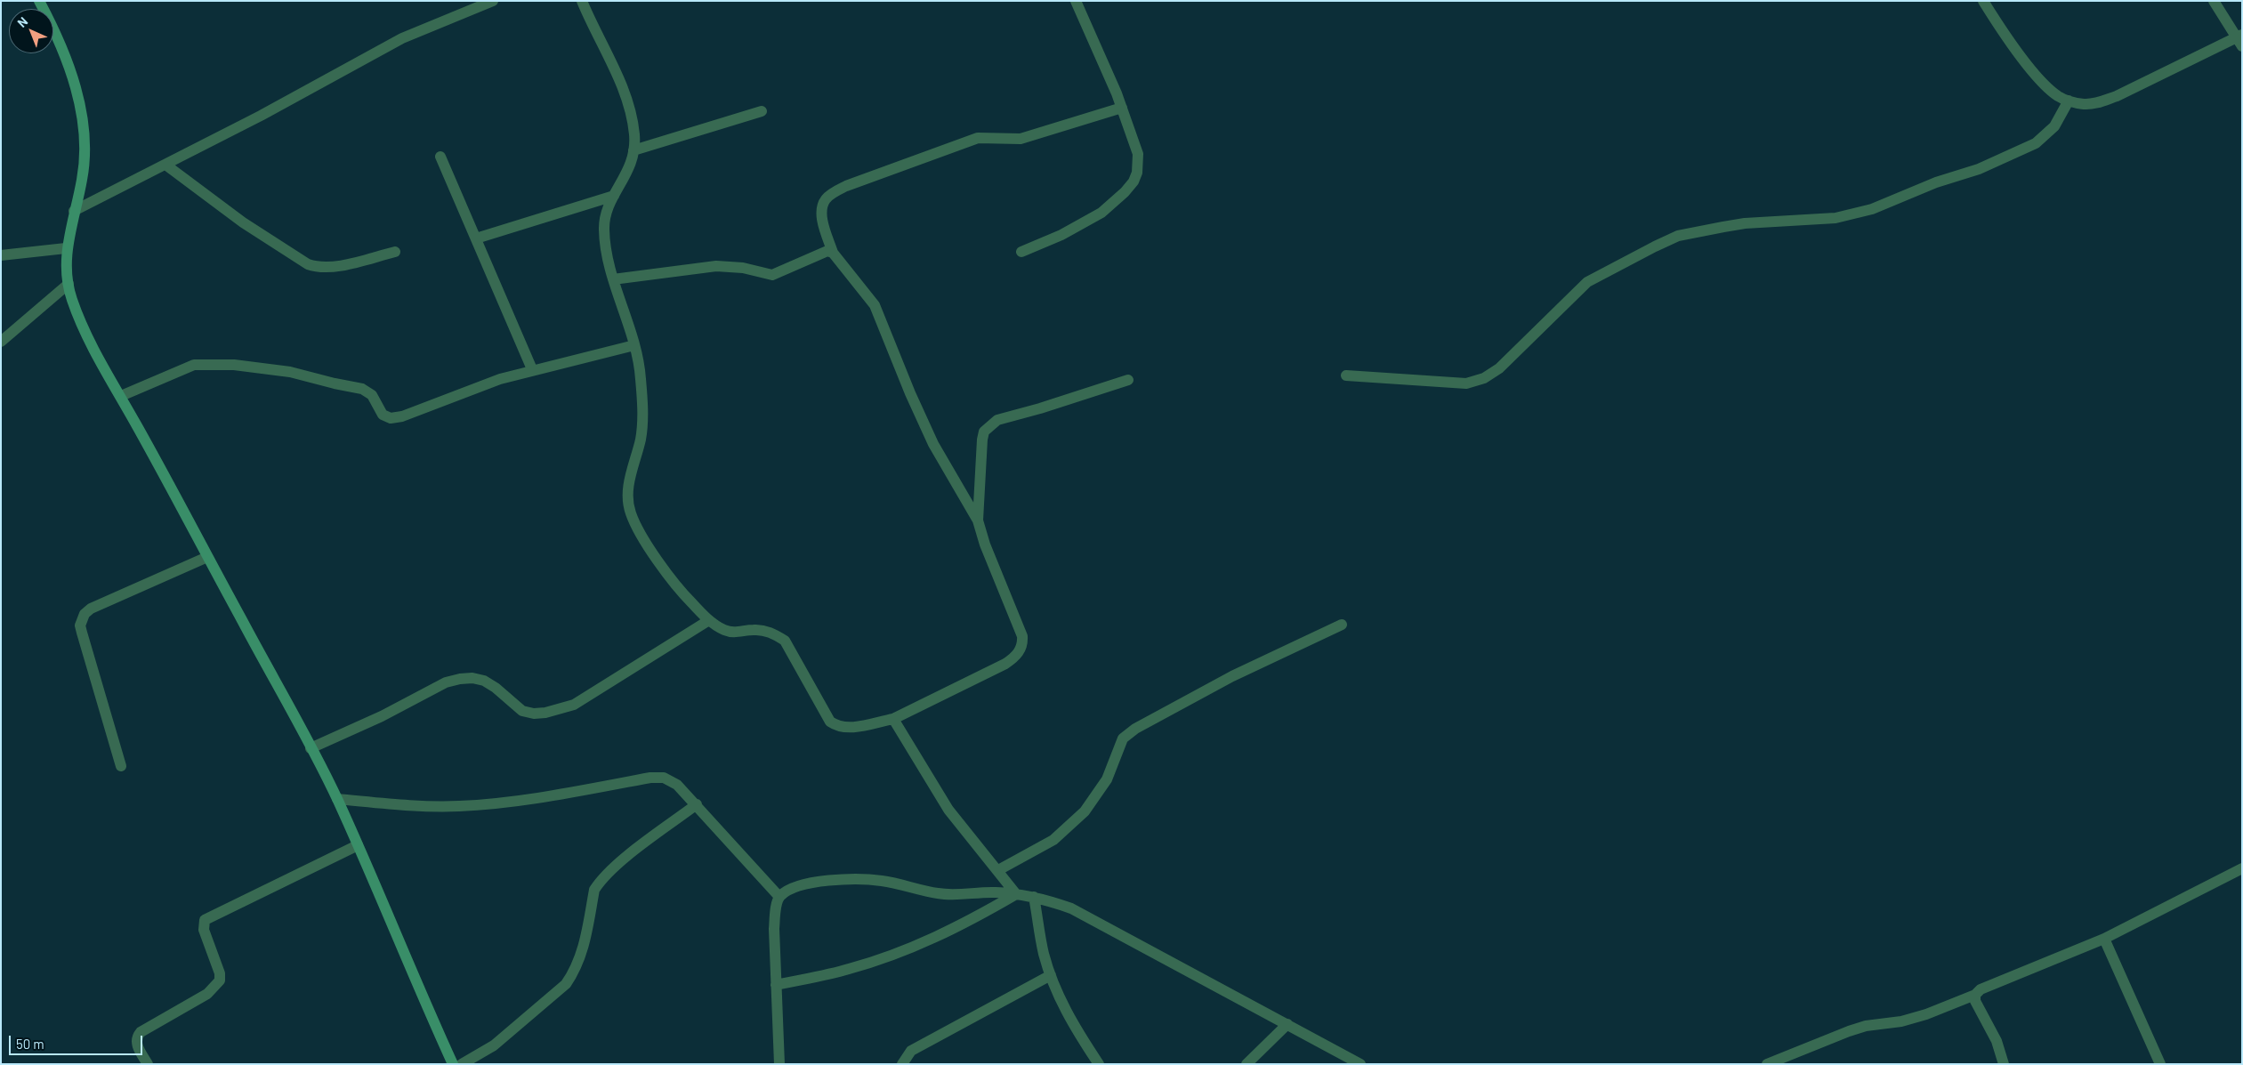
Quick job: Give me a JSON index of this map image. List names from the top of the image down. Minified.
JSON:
{"scale_bar":"50 m","north":"top left"}
